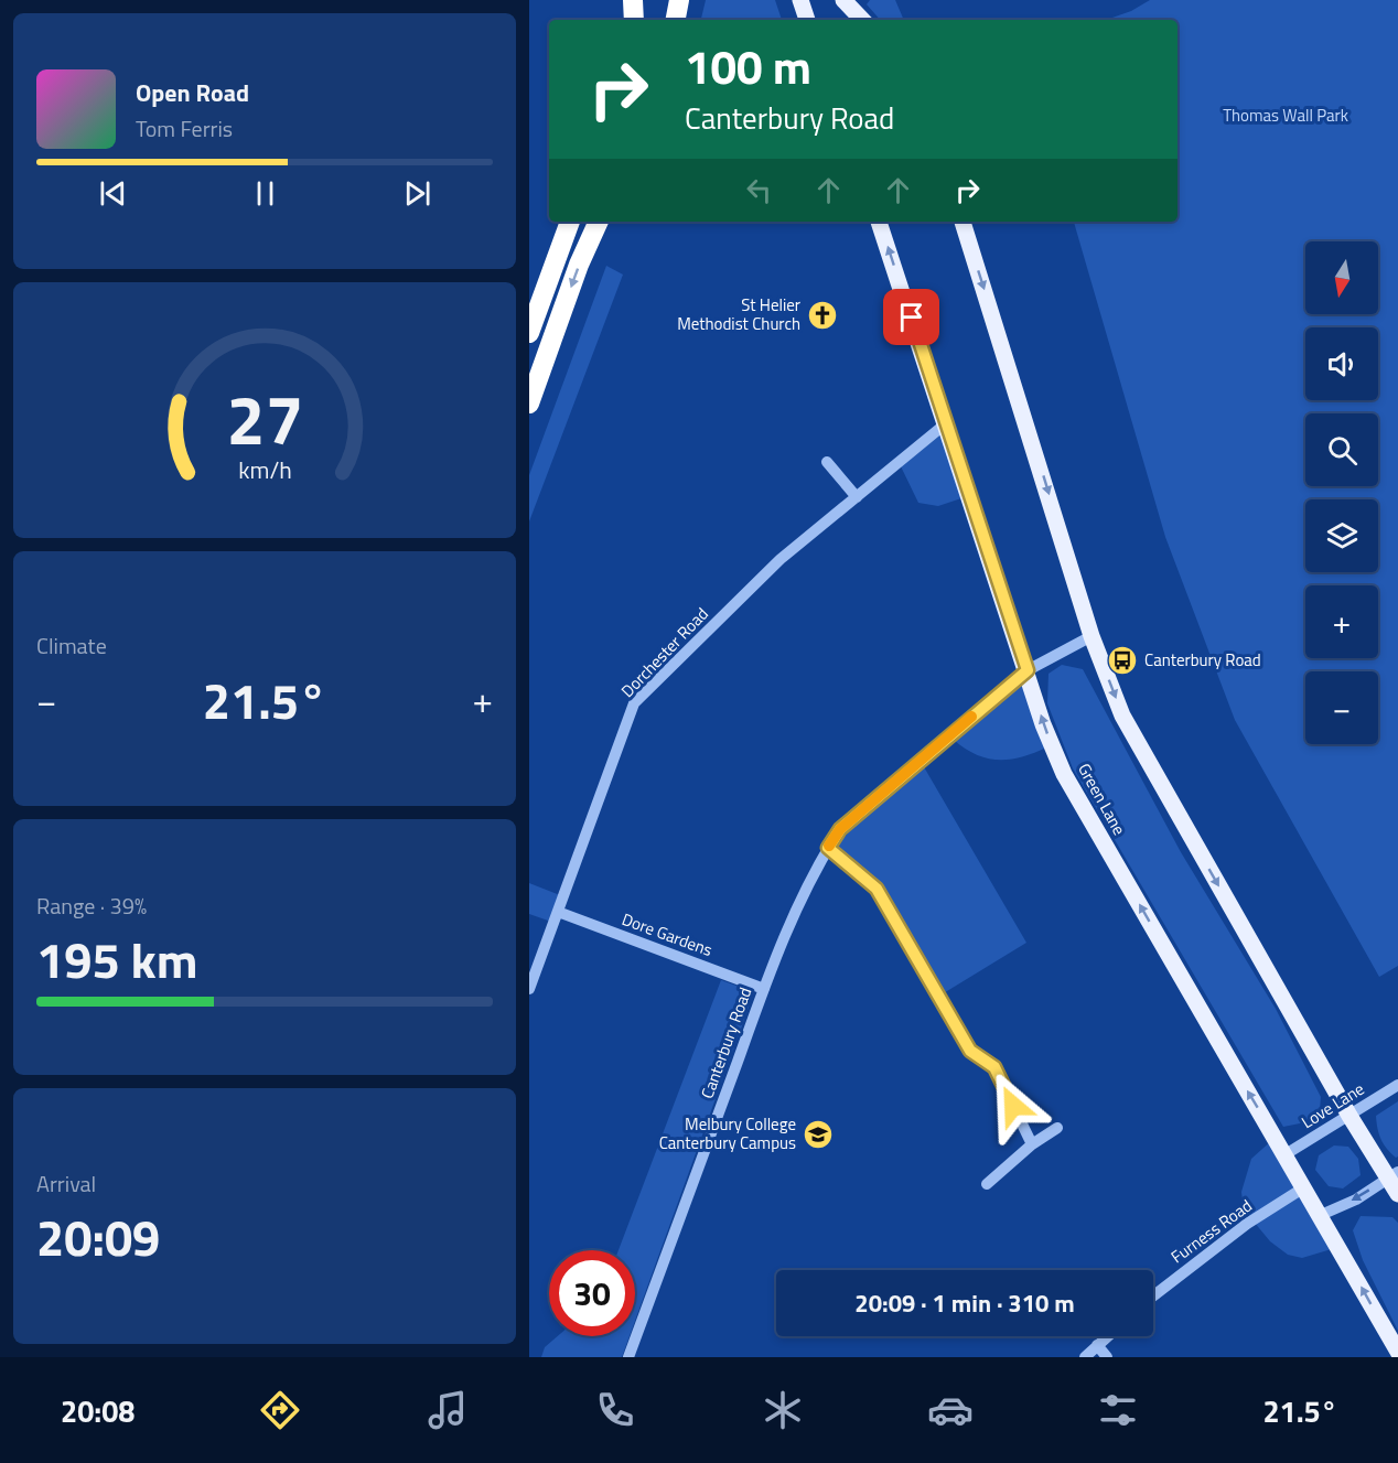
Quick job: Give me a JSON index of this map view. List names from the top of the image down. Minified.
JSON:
{"streets":{"main road":["Green Lane"],"street":["Dorchester Road","Dore Gardens","Canterbury Road","Love Lane","Furness Road"]},"crossings":[["Dorchester Road","Green Lane"],["Dorchester Road","Dore Gardens"],["Green Lane","Canterbury Road"],["Green Lane","Love Lane"],["Green Lane","Furness Road"],["Dore Gardens","Canterbury Road"]],"parks":["Thomas Wall Park"],"places":{"church":["St Helier Methodist Church"],"bus stop":["Canterbury Road"],"school or university":["Melbury College Canterbury Campus"]},"north":"bottom","page":{"turn":["100 m","Canterbury Road"],"song":["Open Road","Tom Ferris"],"map_buttons":["+","−"],"tile":["Climate",["Range · 39%","195 km"],["Arrival","20:09"]],"heat":["−","21.5°","+"],"limit":"30","trip":"20:09 · 1 min · 310 m","tabs":["20:08","21.5°"],"gauge":["27","km/h"]}}
